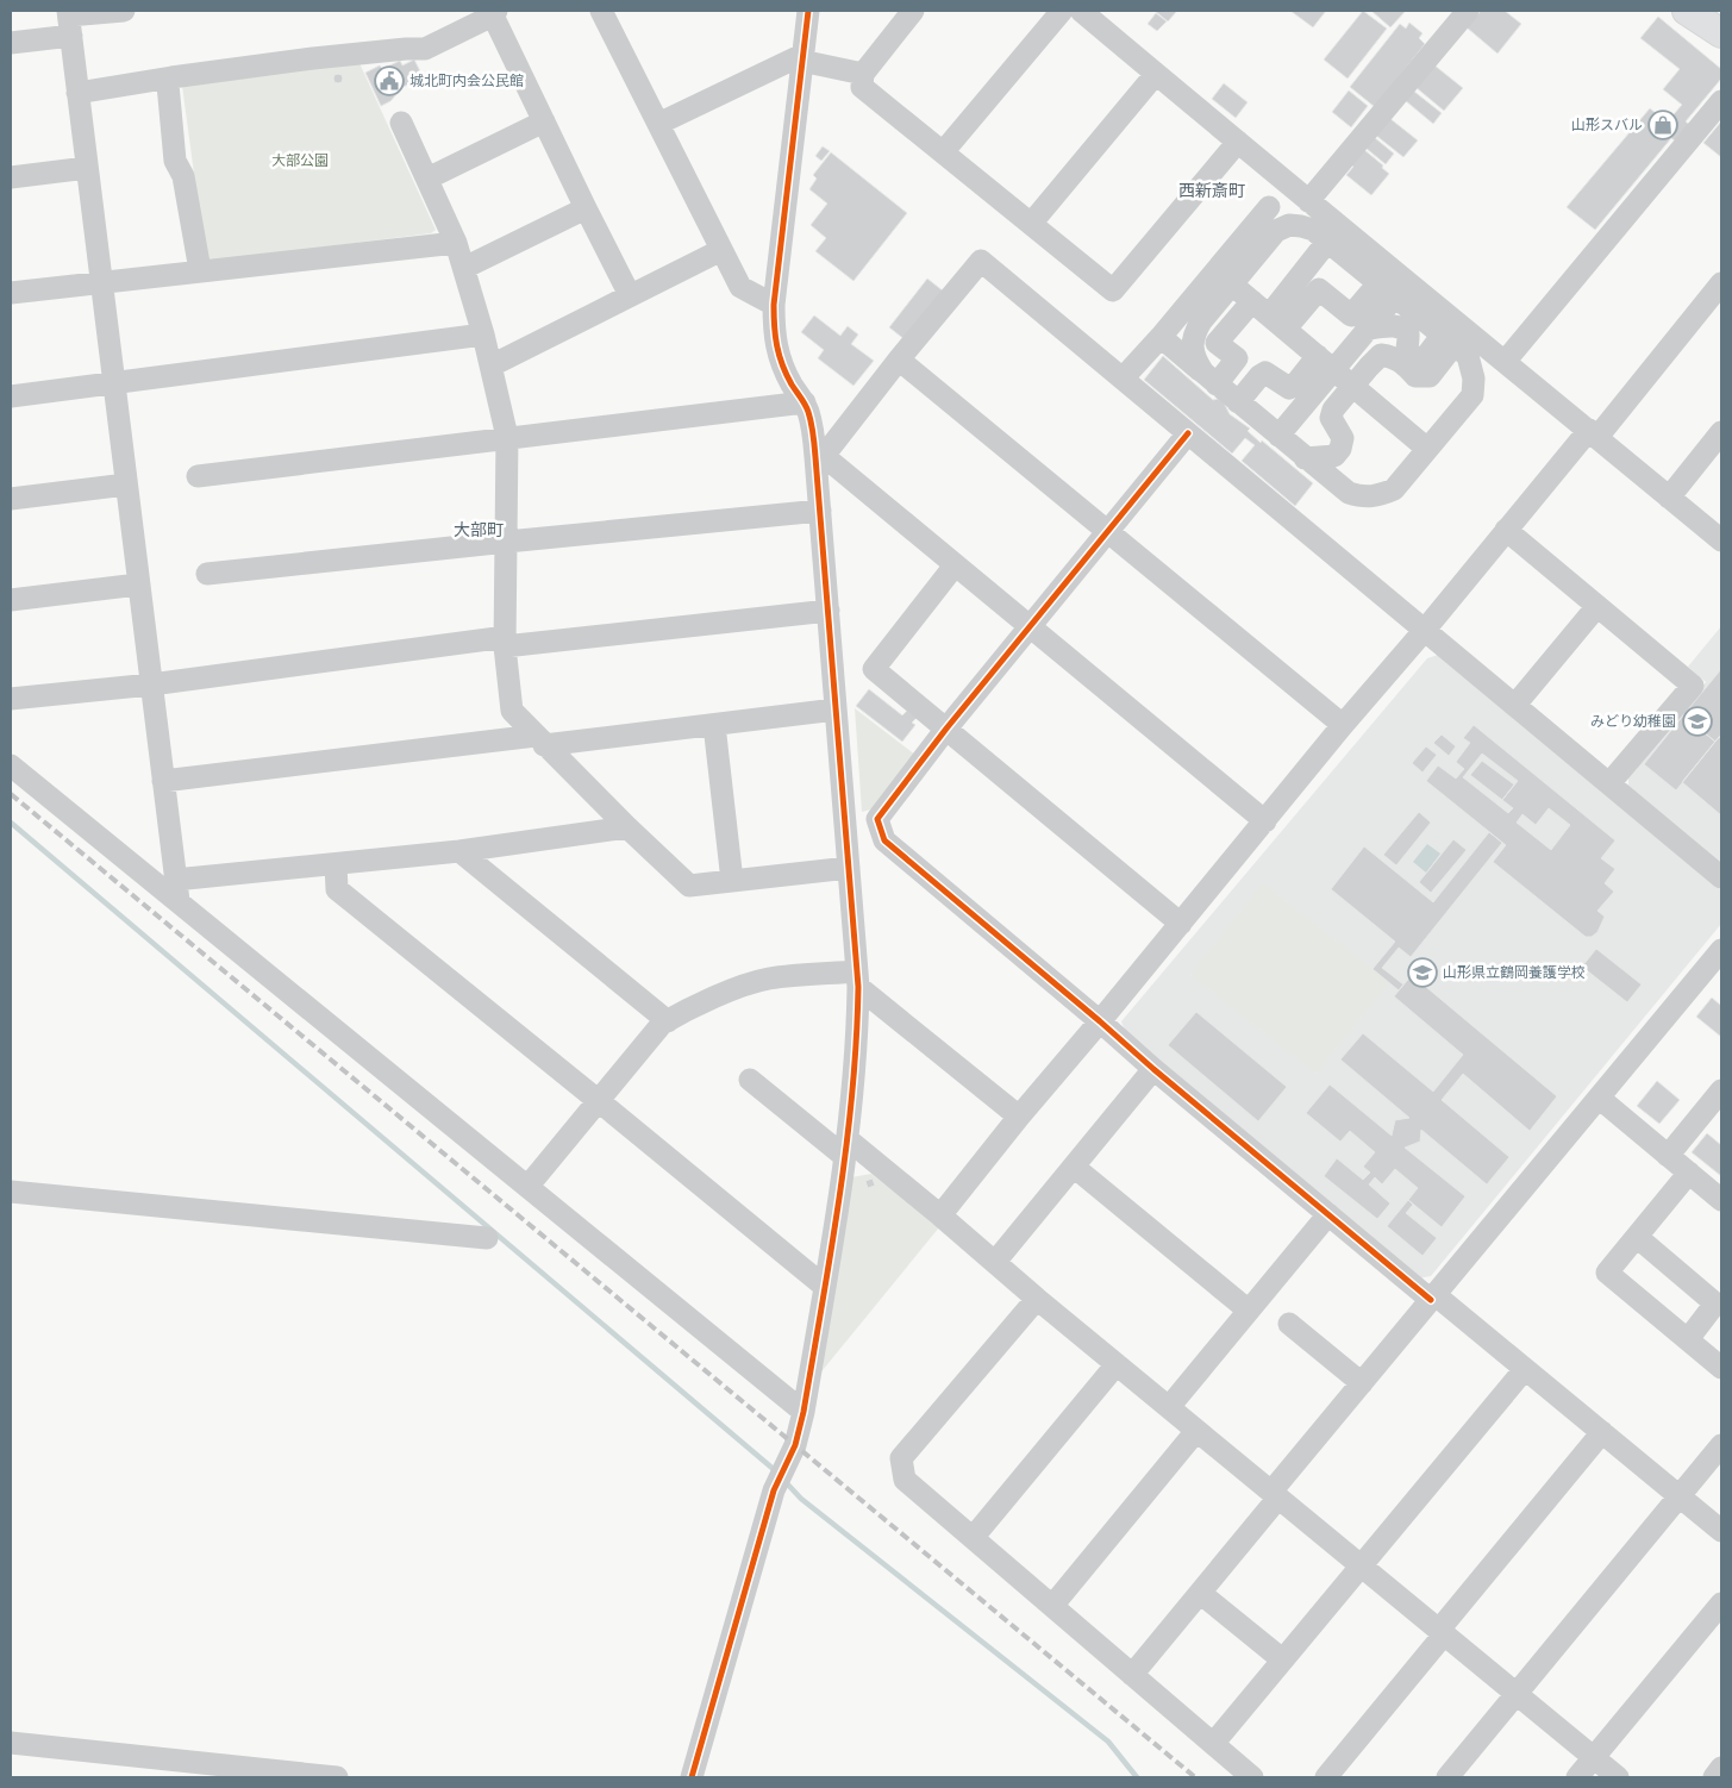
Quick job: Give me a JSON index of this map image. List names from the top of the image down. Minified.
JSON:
{"districts":["西新斎町","大部町"],"parks":["大部公園"],"places":{"public building":["城北町内会公民館"],"shop":["山形スバル"],"school or university":["みどり幼稚園","山形県立鶴岡養護学校"]}}
